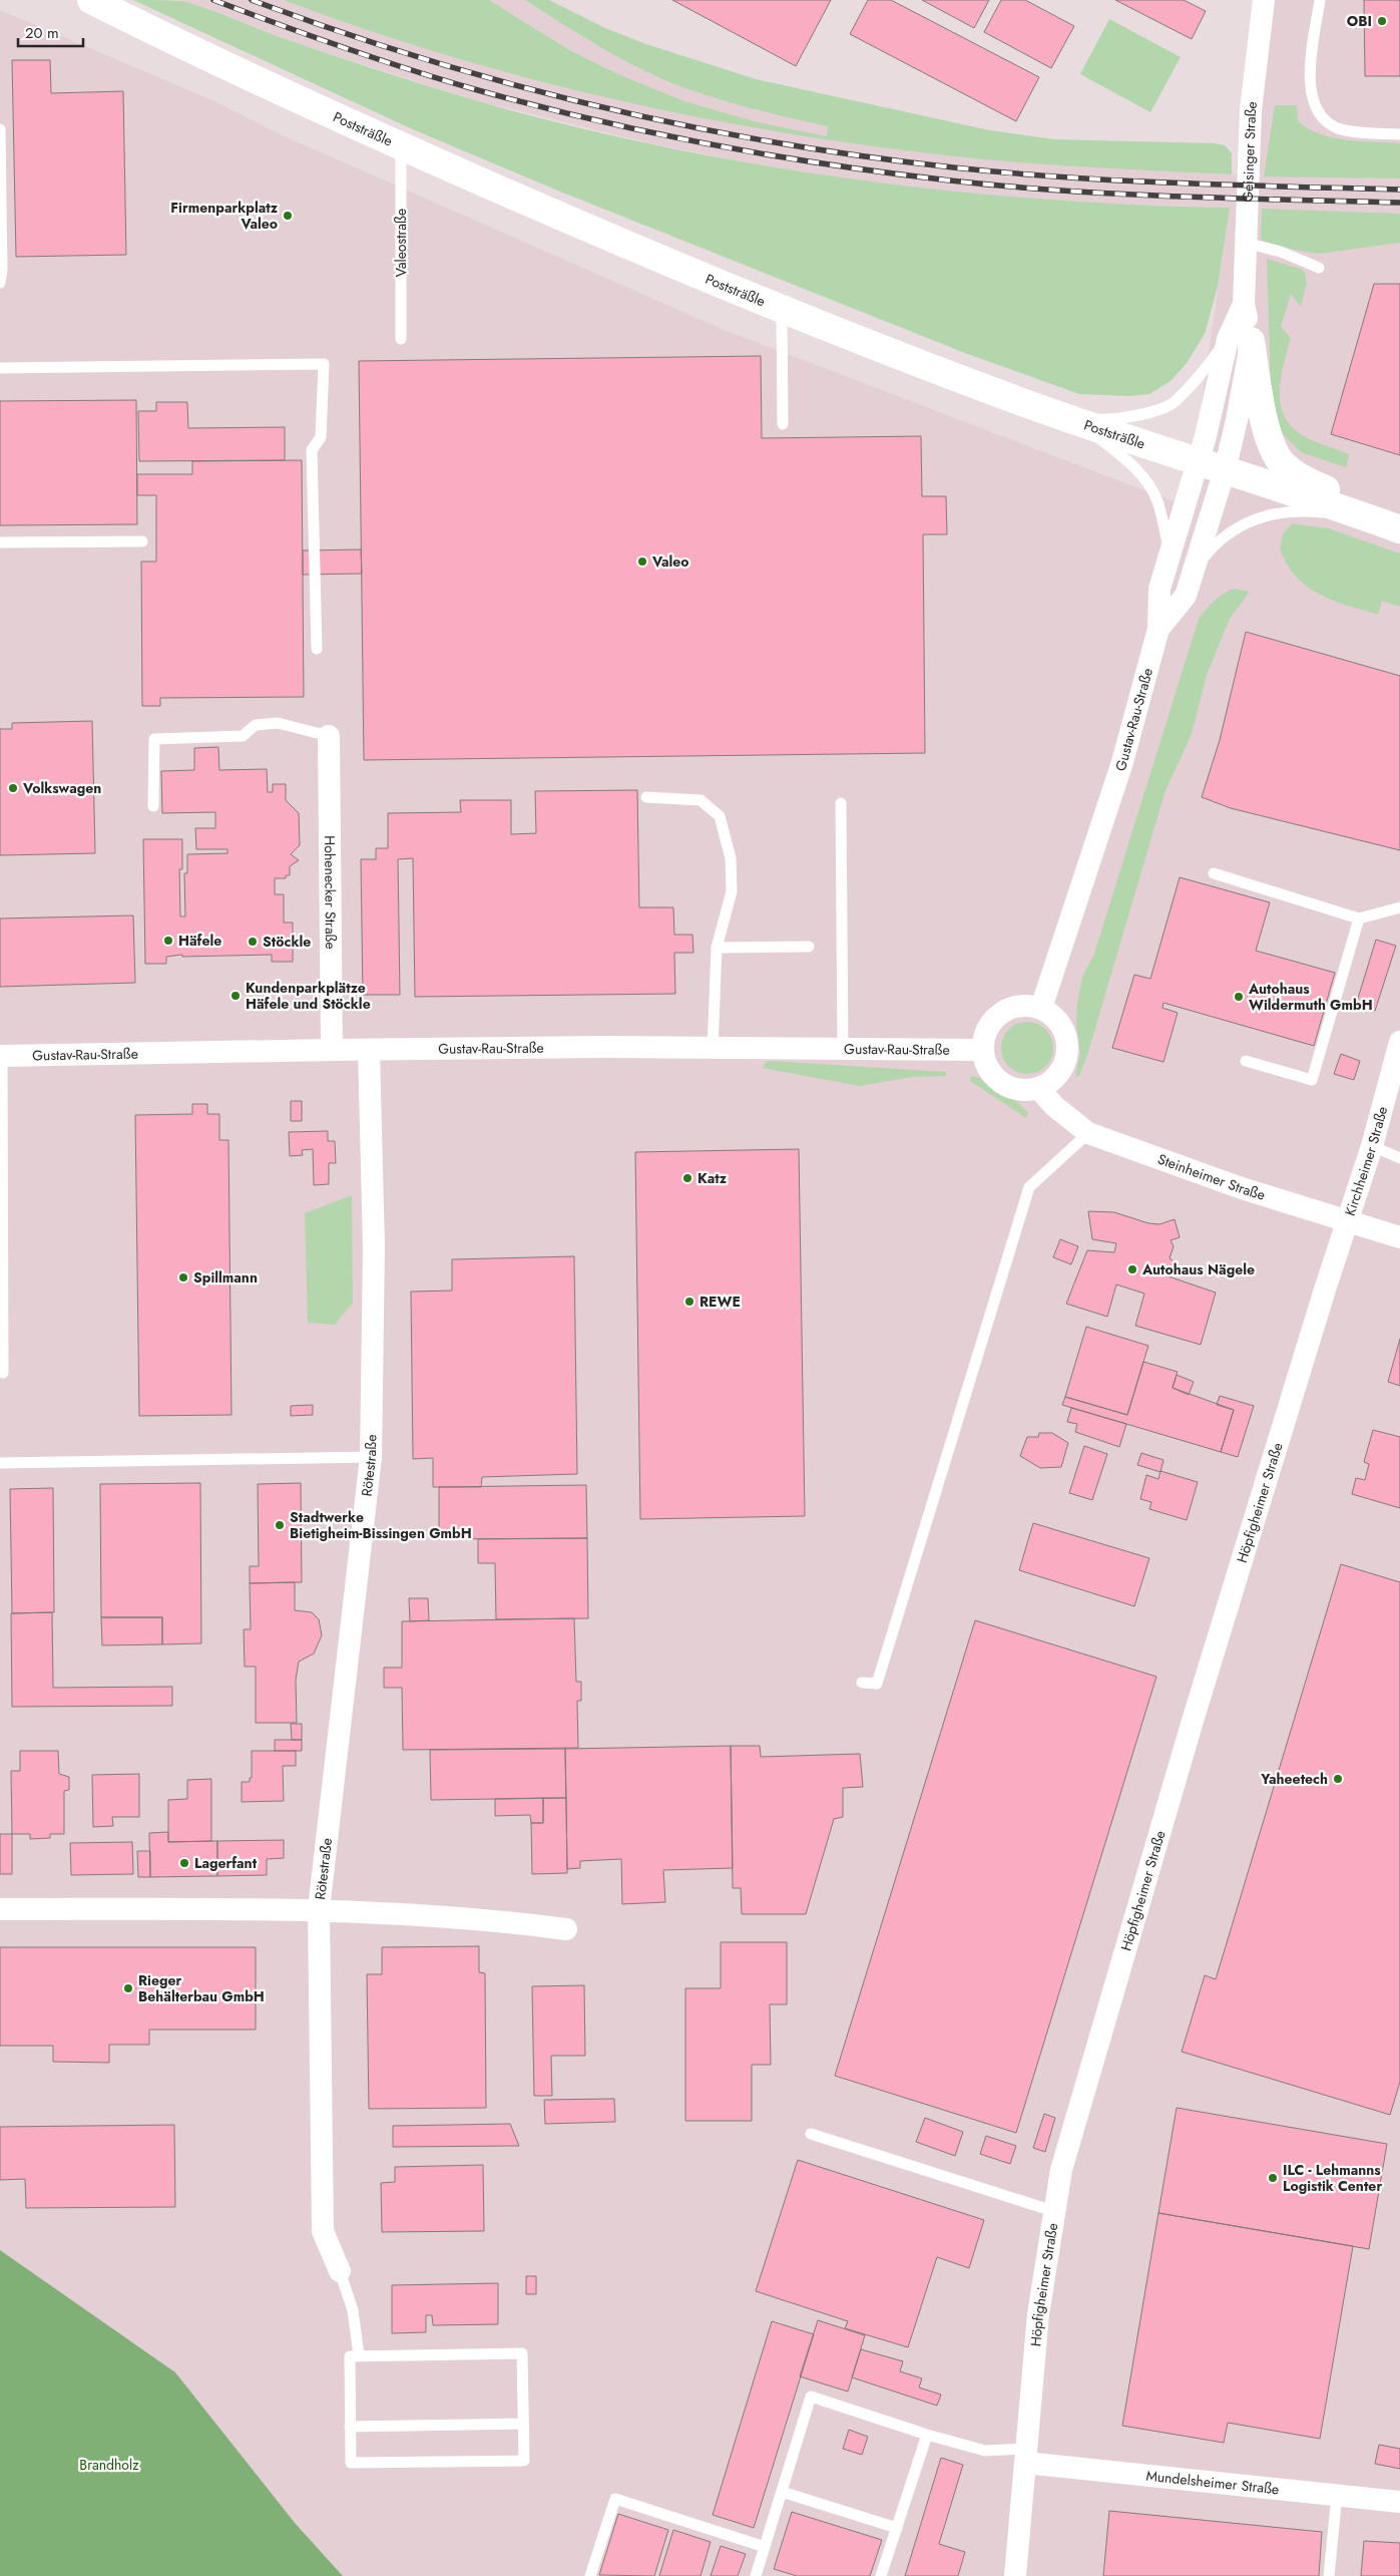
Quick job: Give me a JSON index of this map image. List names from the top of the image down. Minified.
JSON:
{"streets":{"main road":["Poststräßle"],"street":["Geisinger Straße","Gustav-Rau-Straße","Hohenecker Straße","Kirchheimer Straße","Steinheimer Straße","Rötestraße","Höpfigheimer Straße","Mundelsheimer Straße"],"lane":["Valeostraße"]},"crossings":[["Poststräßle","Geisinger Straße"],["Poststräßle","Valeostraße"],["Poststräßle","Gustav-Rau-Straße"],["Geisinger Straße","Gustav-Rau-Straße"],["Gustav-Rau-Straße","Hohenecker Straße"],["Gustav-Rau-Straße","Steinheimer Straße"],["Gustav-Rau-Straße","Rötestraße"],["Kirchheimer Straße","Steinheimer Straße"],["Kirchheimer Straße","Höpfigheimer Straße"],["Steinheimer Straße","Höpfigheimer Straße"],["Höpfigheimer Straße","Mundelsheimer Straße"]],"parks":["Brandholz"],"places":["OBI","Firmenparkplatz Valeo","Valeo","Volkswagen","Häfele","Stöckle","Kundenparkplätze Häfele und Stöckle","Autohaus Wildermuth GmbH","Katz","Autohaus Nägele","Spillmann","REWE","Stadtwerke Bietigheim-Bissingen GmbH","Yaheetech","Lagerfant","Rieger Behälterbau GmbH","ILC - Lehmanns Logistik Center"],"scale_bar":"20 m"}
